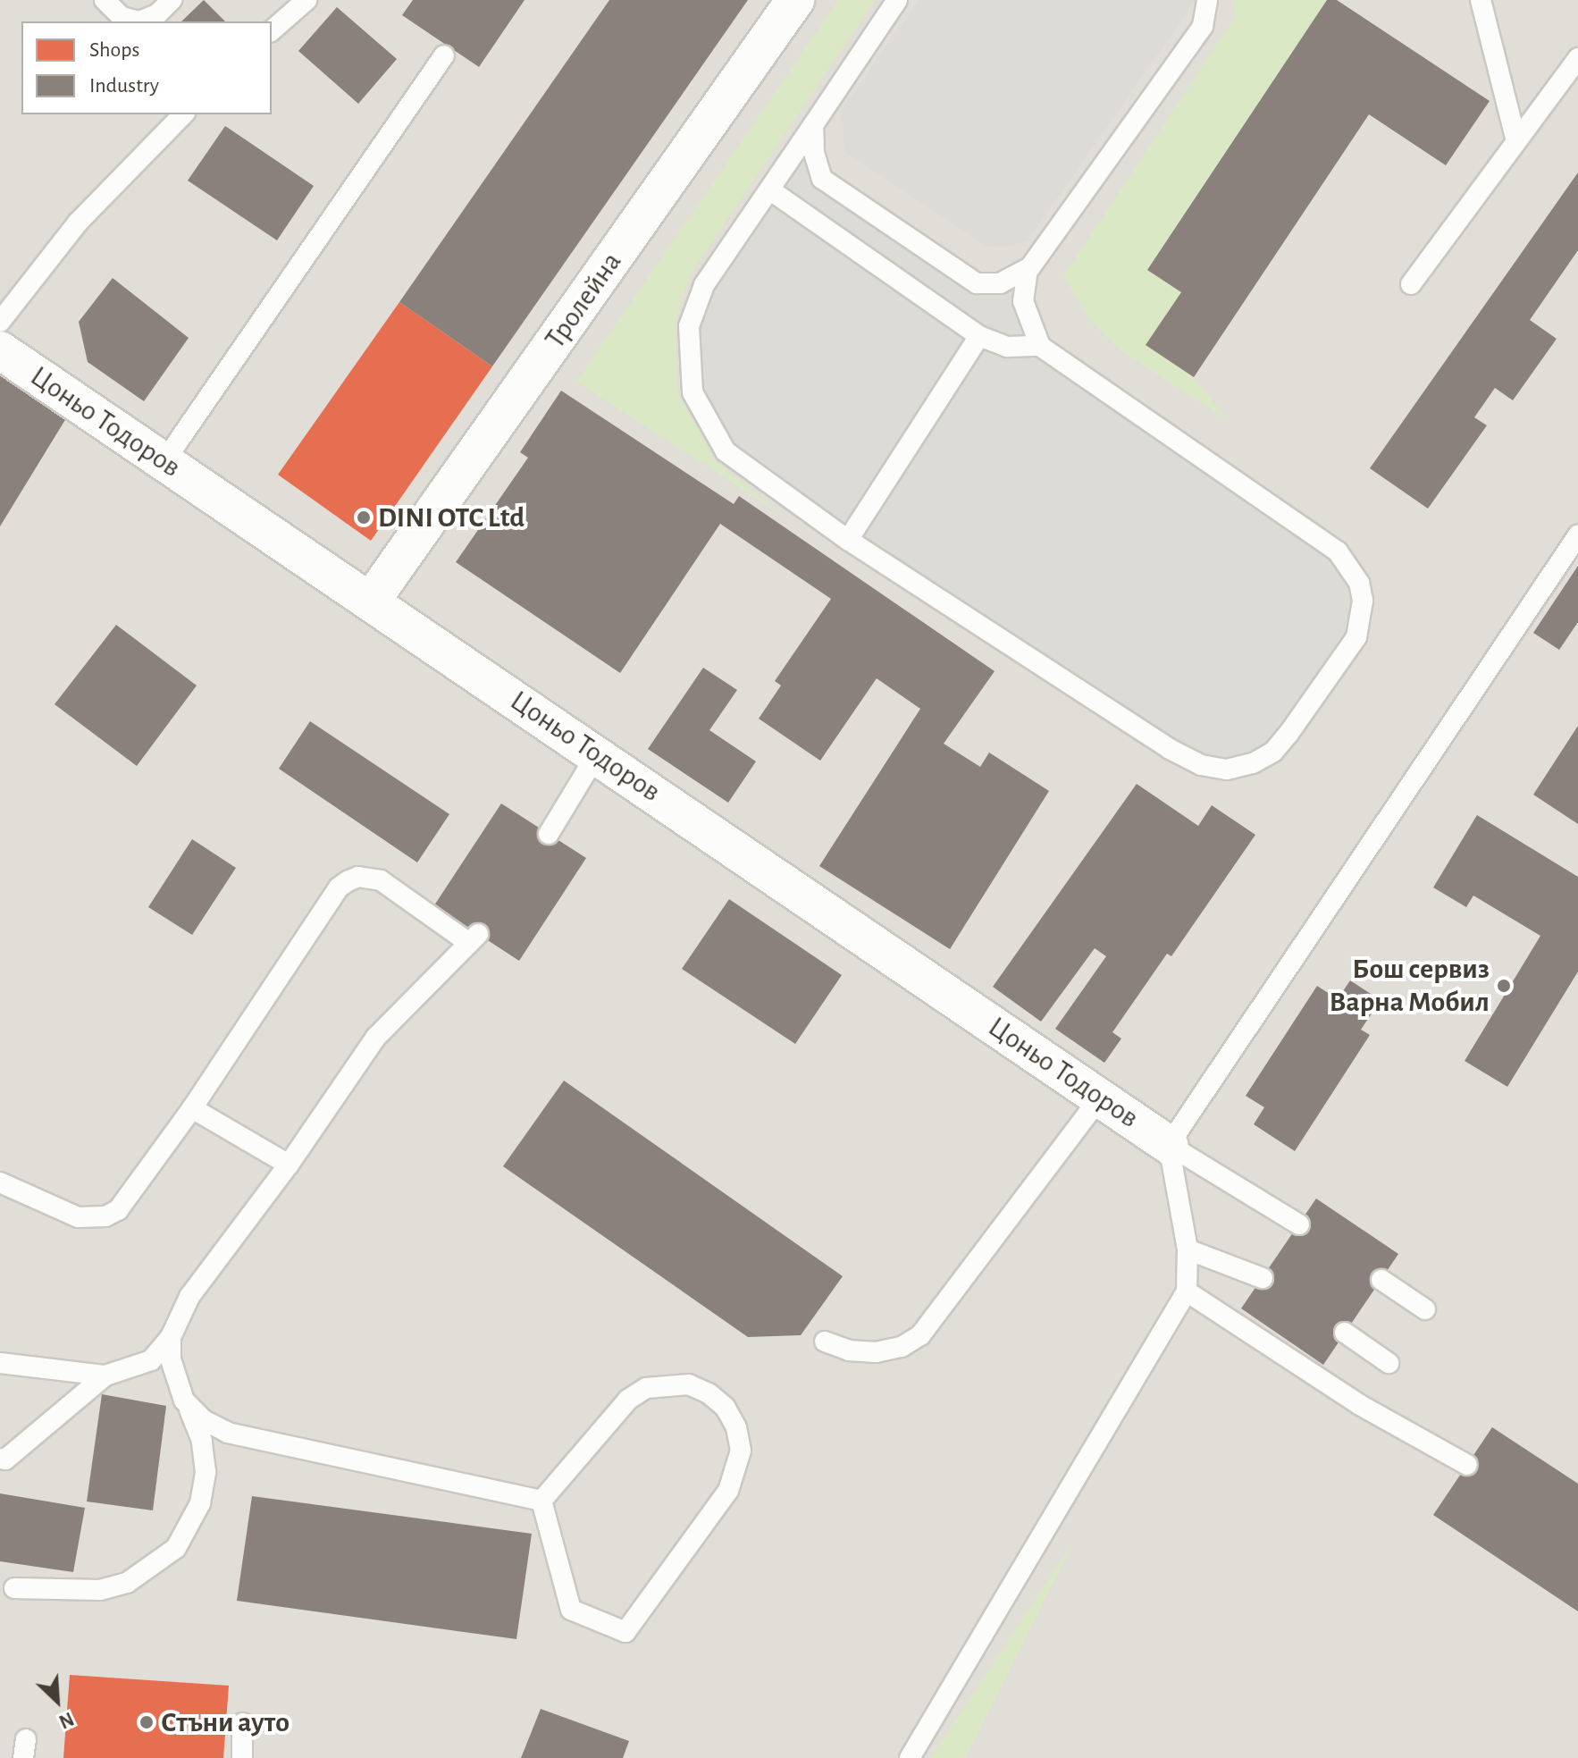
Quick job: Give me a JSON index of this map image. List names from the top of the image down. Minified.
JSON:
{"streets":{"street":["Тролейна","Цоньо Тодоров"]},"crossings":[["Тролейна","Цоньо Тодоров"]],"places":["DINI OTC Ltd","Бош сервиз Варна Мобил","Стъни ауто"],"legend":["Shops","Industry"],"north":"bottom right"}
